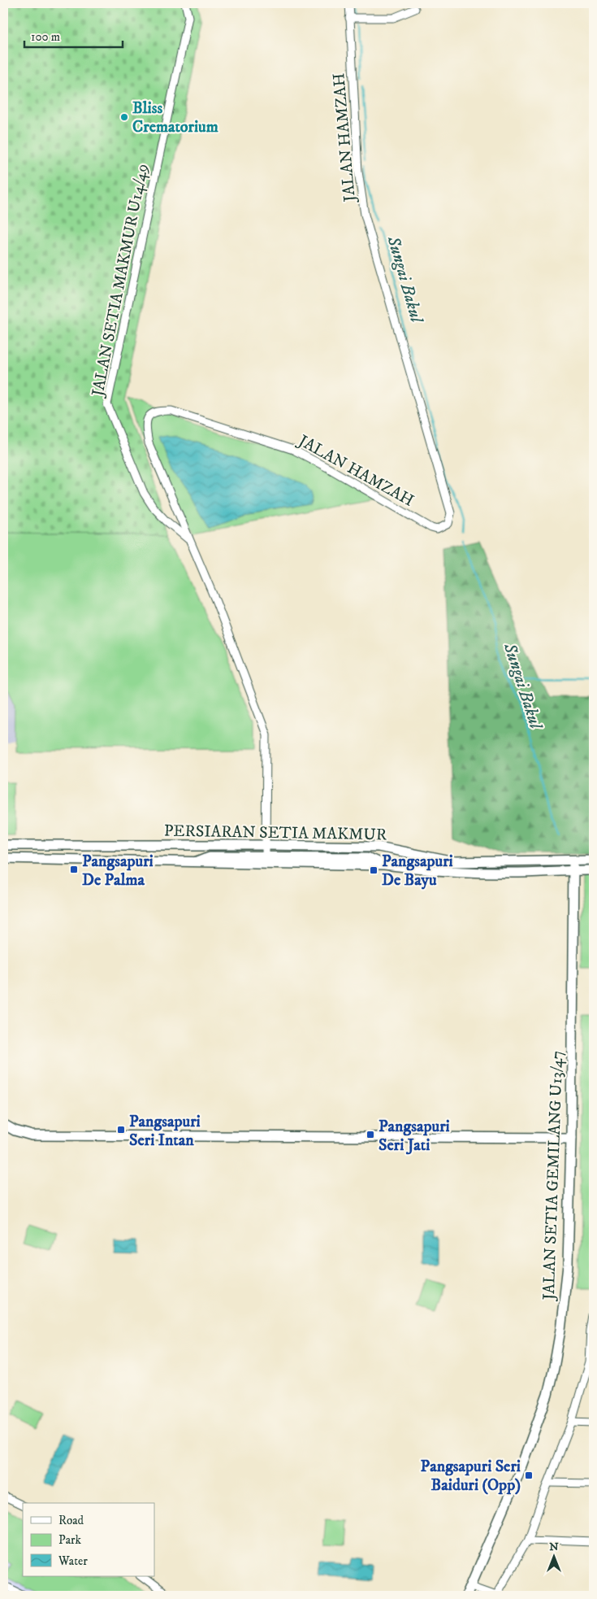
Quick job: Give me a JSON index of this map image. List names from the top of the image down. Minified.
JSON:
{"streets":{"street":["JALAN HAMZAH","JALAN SETIA MAKMUR U14/49","PERSIARAN SETIA MAKMUR","JALAN SETIA GEMILANG U13/47"]},"crossings":[["JALAN HAMZAH","JALAN SETIA MAKMUR U14/49"],["JALAN HAMZAH","PERSIARAN SETIA MAKMUR"],["PERSIARAN SETIA MAKMUR","JALAN SETIA GEMILANG U13/47"]],"water":["Sungai Bakul"],"places":{"other":["Bliss Crematorium"],"transit":["Pangsapuri De Palma","Pangsapuri De Bayu","Pangsapuri Seri Intan","Pangsapuri Seri Jati","Pangsapuri Seri Baiduri (Opp)"]},"legend":["Road","Park","Water"],"scale_bar":"100 m","north":"top"}
